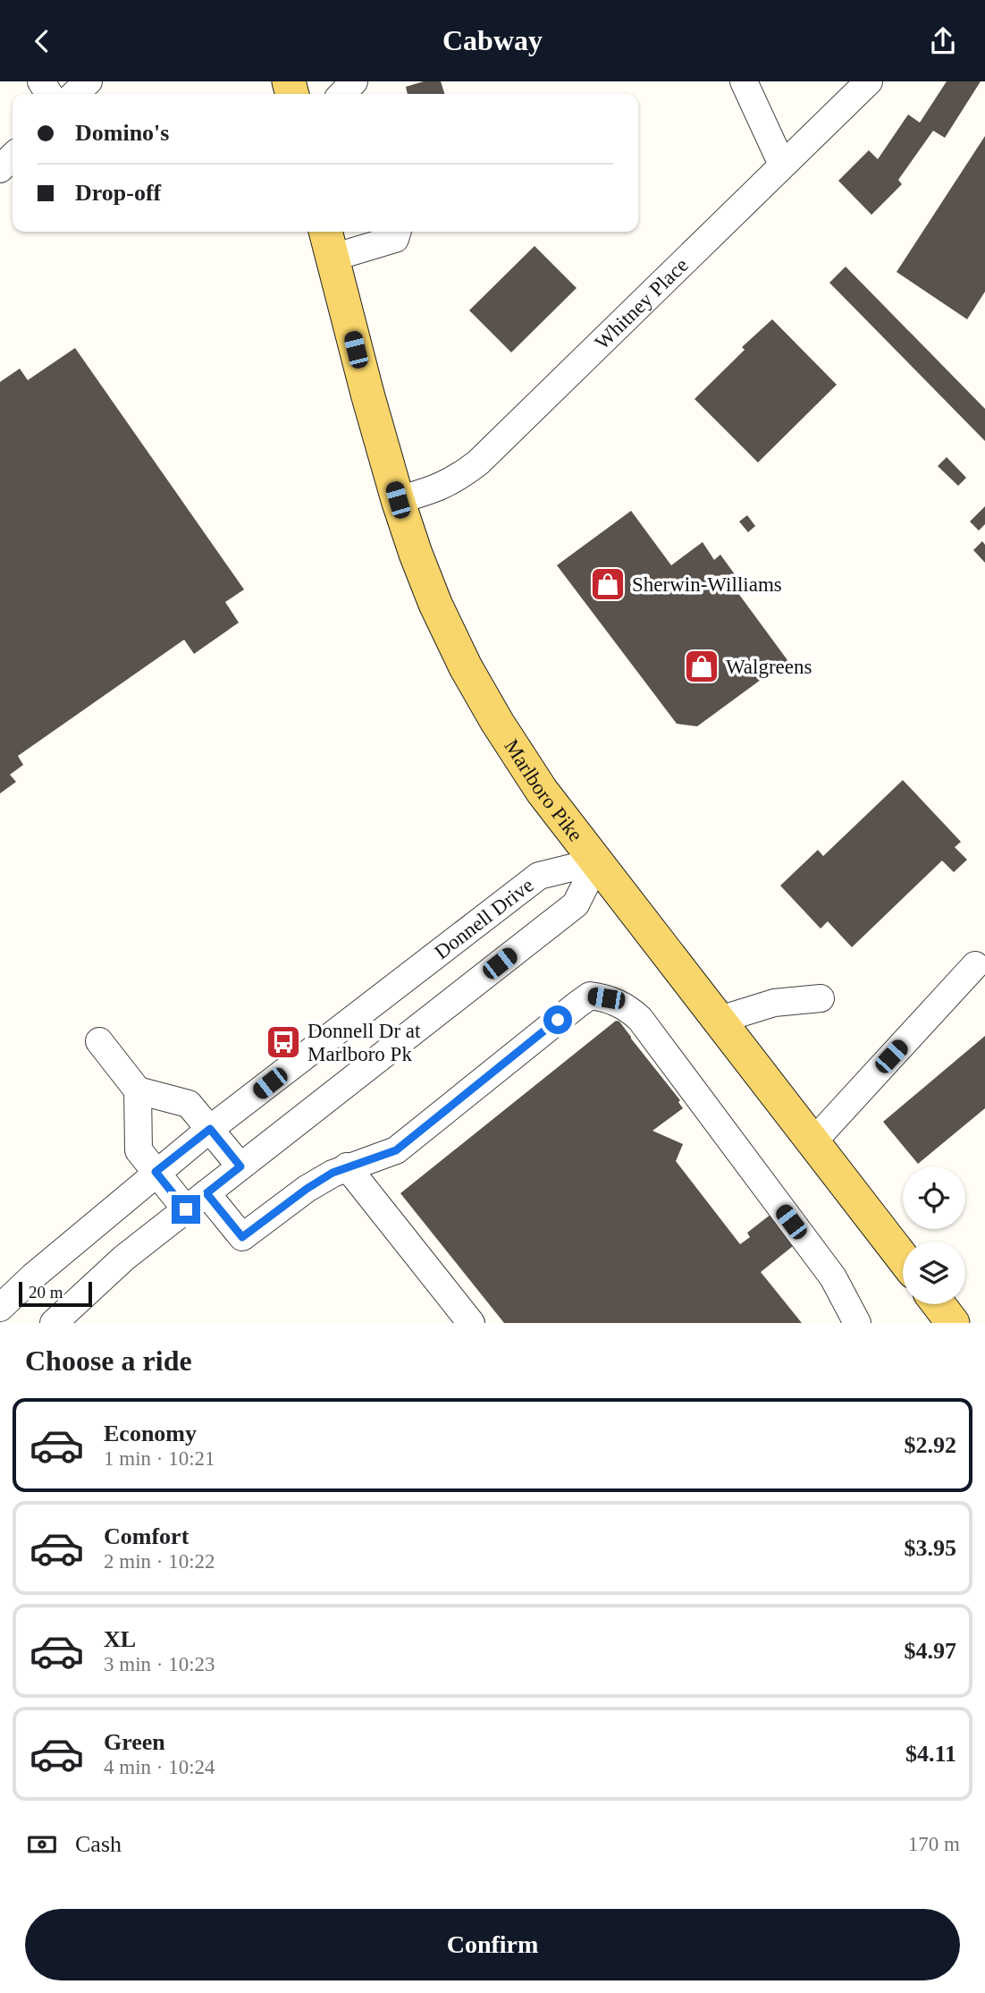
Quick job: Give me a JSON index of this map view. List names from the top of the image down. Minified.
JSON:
{"streets":{"main road":["Marlboro Pike"],"street":["Whitney Place","Donnell Drive"]},"crossings":[["Whitney Place","Marlboro Pike"],["Marlboro Pike","Donnell Drive"]],"places":{"shop":["Sherwin-Williams","Walgreens"],"bus stop":["Donnell Dr at Marlboro Pk"]},"scale_bar":"20 m","page":{"header":"Cabway","banner":["Domino's","Drop-off"],"scale":"20 m","heading":"Choose a ride","list":[{"name":"Economy","note":"1 min · 10:21","value":"$2.92"},{"name":"Comfort","note":"2 min · 10:22","value":"$3.95"},{"name":"XL","note":"3 min · 10:23","value":"$4.97"},{"name":"Green","note":"4 min · 10:24","value":"$4.11"}],"pay":["Cash","170 m"],"buttons":"Confirm"}}
